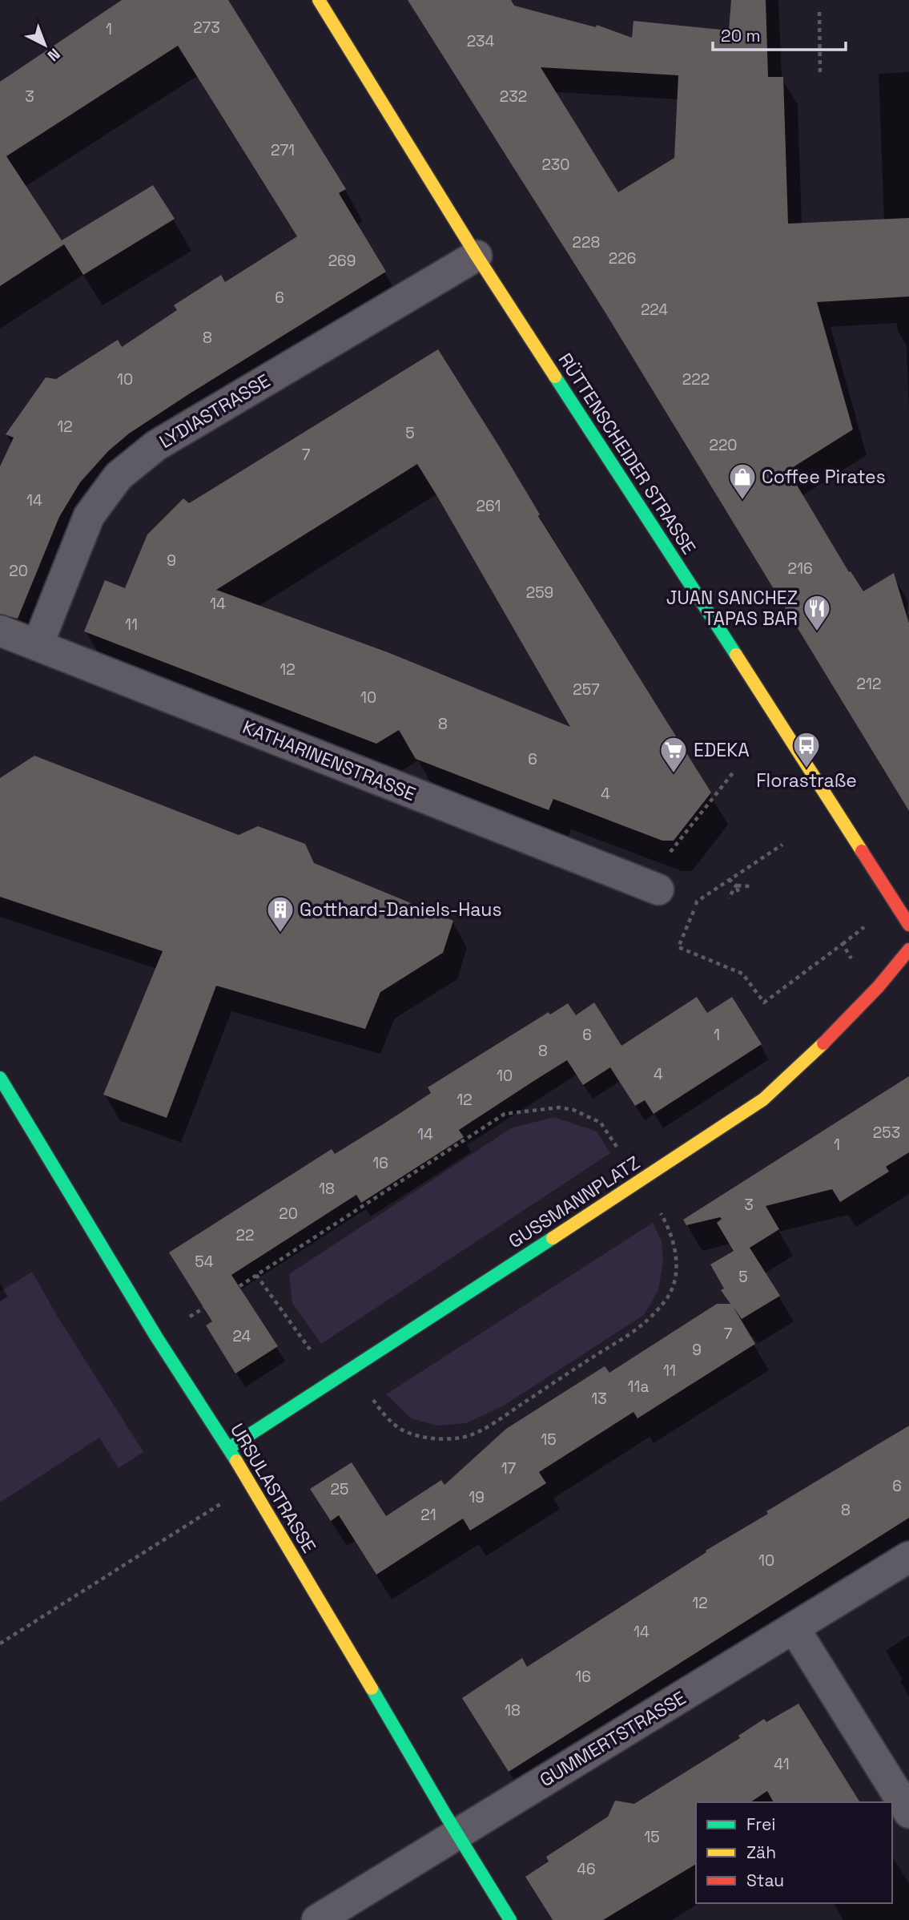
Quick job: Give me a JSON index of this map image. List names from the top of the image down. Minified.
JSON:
{"streets":{"street":["LYDIASTRASSE","RÜTTENSCHEIDER STRASSE","KATHARINENSTRASSE","GUSSMANNPLATZ","URSULASTRASSE","GUMMERTSTRASSE"]},"crossings":[["LYDIASTRASSE","RÜTTENSCHEIDER STRASSE"],["LYDIASTRASSE","KATHARINENSTRASSE"],["GUSSMANNPLATZ","URSULASTRASSE"],["URSULASTRASSE","GUMMERTSTRASSE"]],"places":{"shop":["Coffee Pirates"],"restaurant":["JUAN SANCHEZ TAPAS BAR"],"bus stop":["Florastraße"],"supermarket":["EDEKA"],"building":["Gotthard-Daniels-Haus"]},"house_numbers":["273","1","234","3","232","271","230","228","226","269","6","224","8","10","222","12","5","220","7","14","261","9","216","20","259","14","11","12","212","257","10","8","6","4","6","1","8","4","10","12","253","14","1","16","18","3","20","22","54","5","7","24","9","11","11a","13","15","17","6","25","19","8","21","10","12","14","16","18","41","15","46"],"legend":["Frei","Zäh","Stau"],"scale_bar":"20 m","north":"bottom right"}
